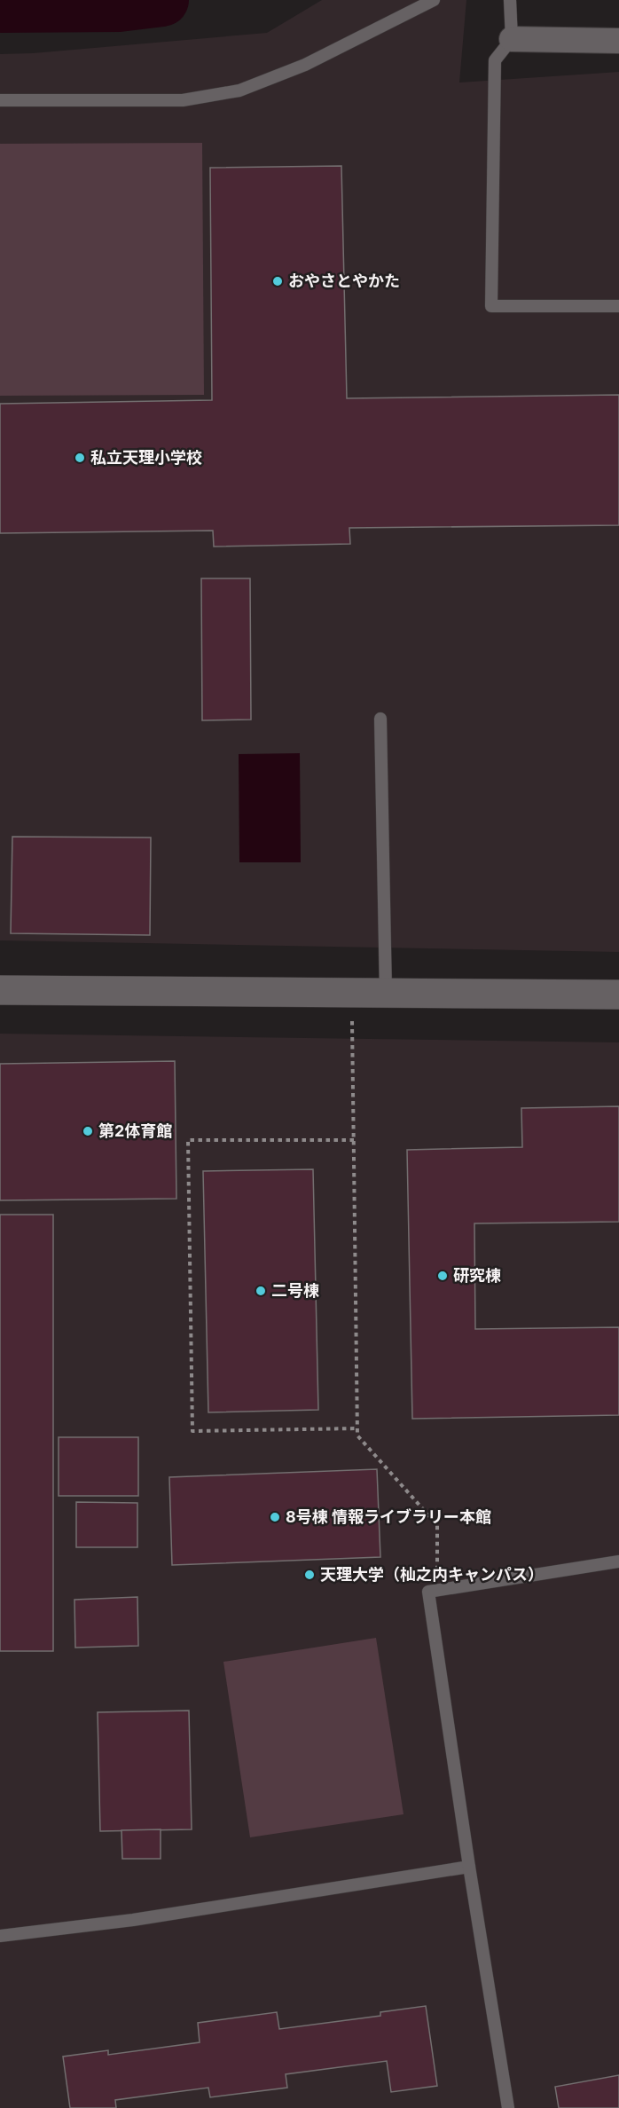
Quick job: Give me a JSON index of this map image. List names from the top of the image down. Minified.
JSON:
{"places":["おやさとやかた","私立天理小学校","第2体育館","研究棟","二号棟","8号棟 情報ライブラリー本館","天理大学（杣之内キャンパス）"]}
